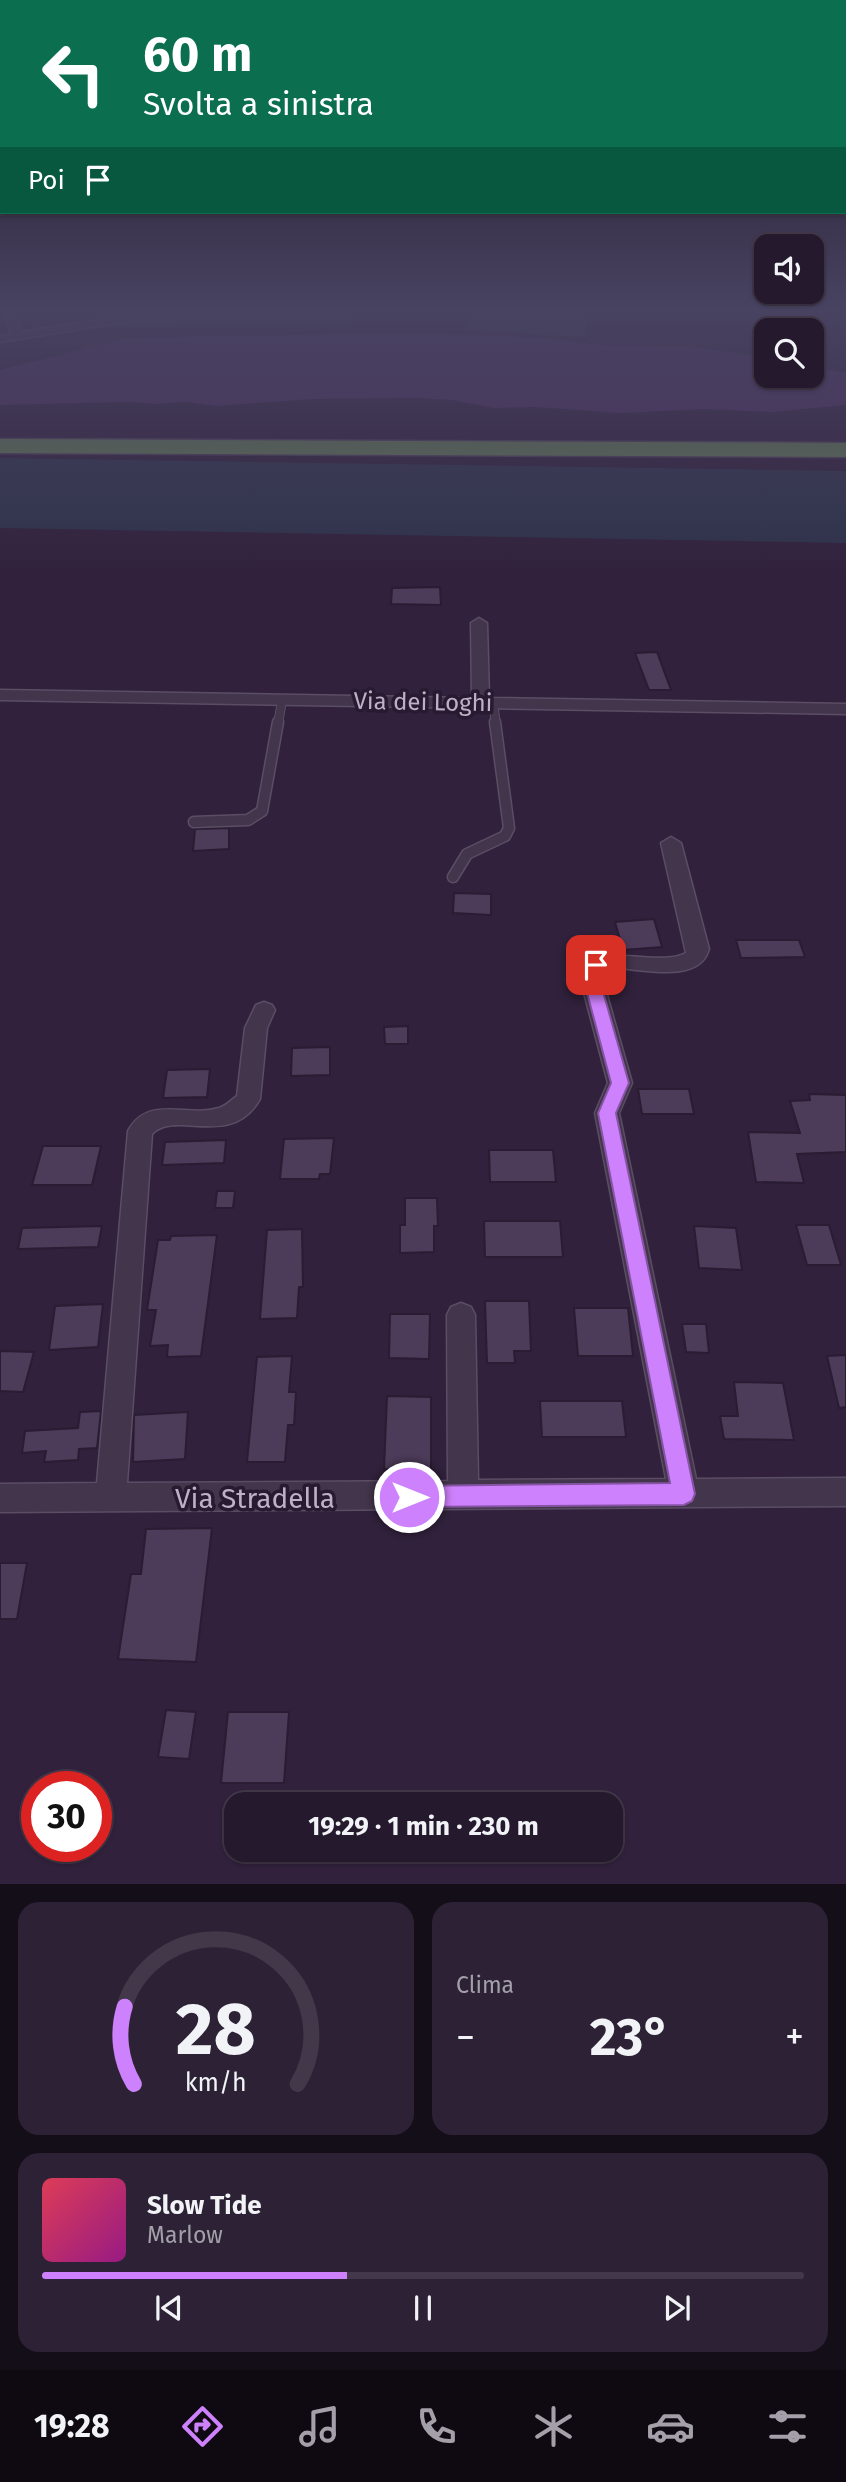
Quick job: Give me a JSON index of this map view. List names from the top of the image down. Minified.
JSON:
{"streets":{"street":["Via dei Loghi","Via Stradella"]},"page":{"turn":["60 m","Svolta a sinistra"],"then":"Poi","limit":"30","trip":"19:29 · 1 min · 230 m","tile":"Clima","heat":["−","23°","+"],"song":["Slow Tide","Marlow"],"tabs":"19:28","gauge":["28","km/h"]}}
